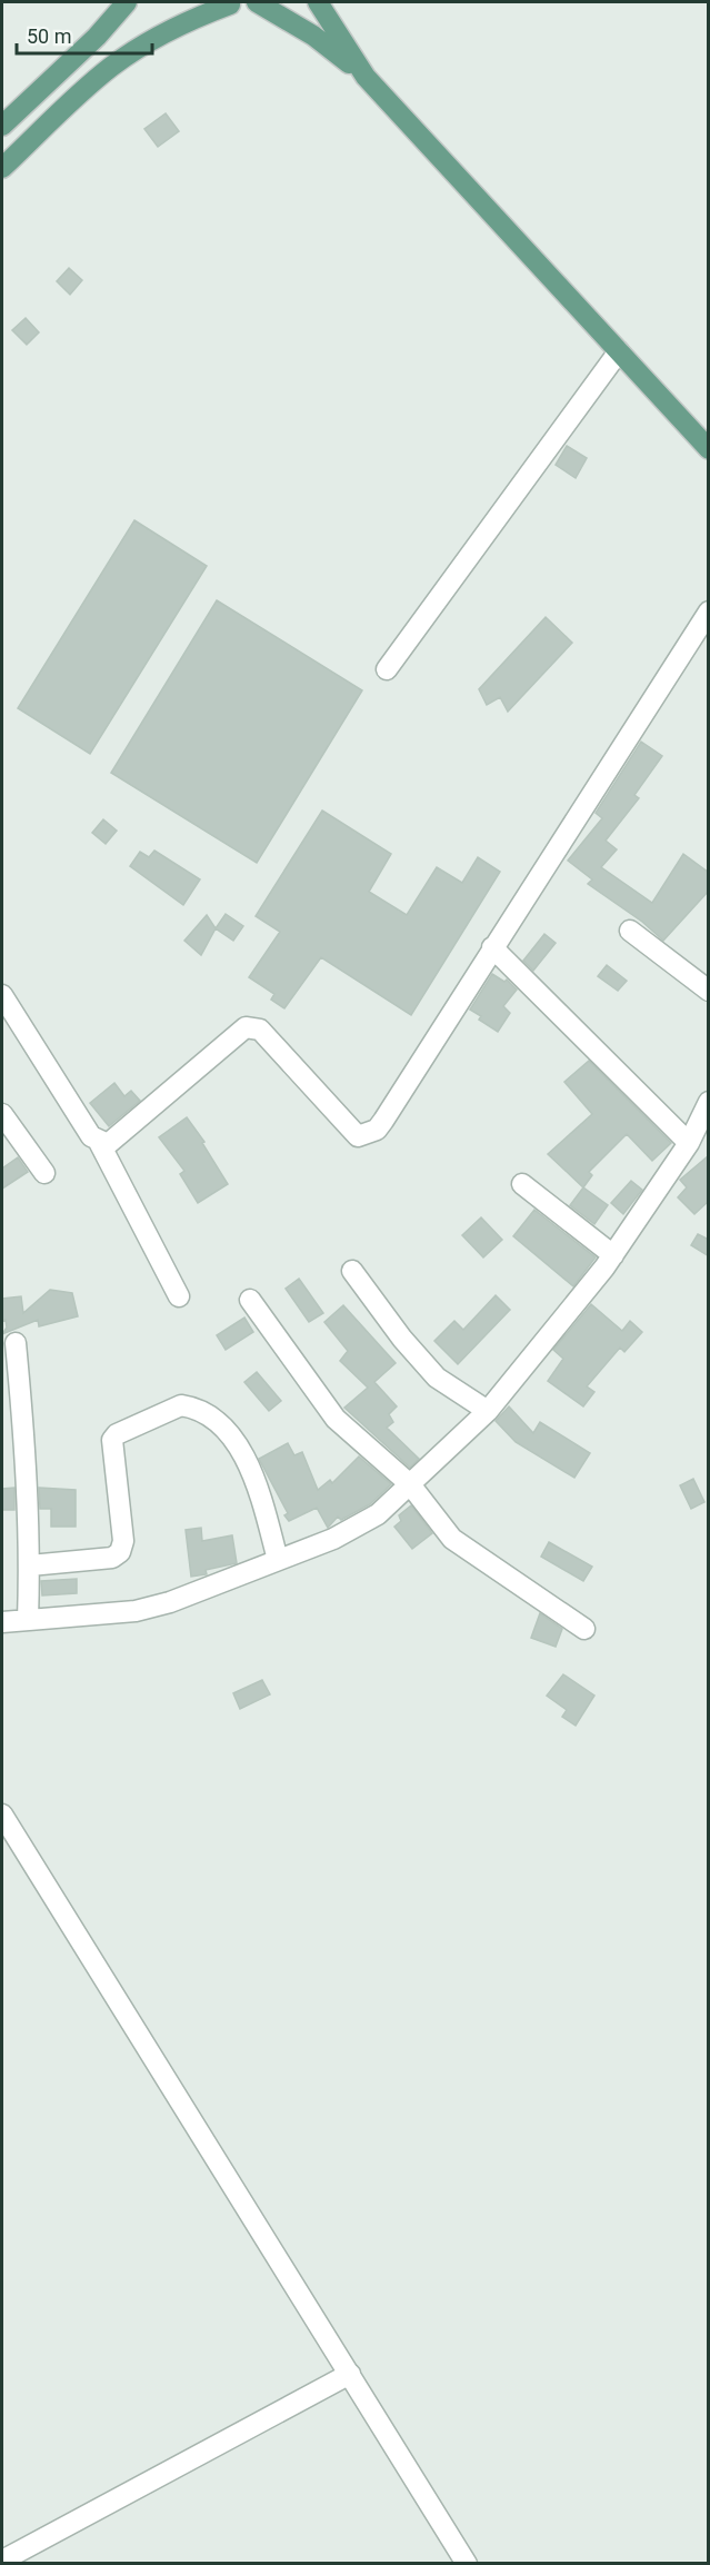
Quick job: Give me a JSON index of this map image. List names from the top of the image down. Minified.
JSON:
{"scale_bar":"50 m"}
